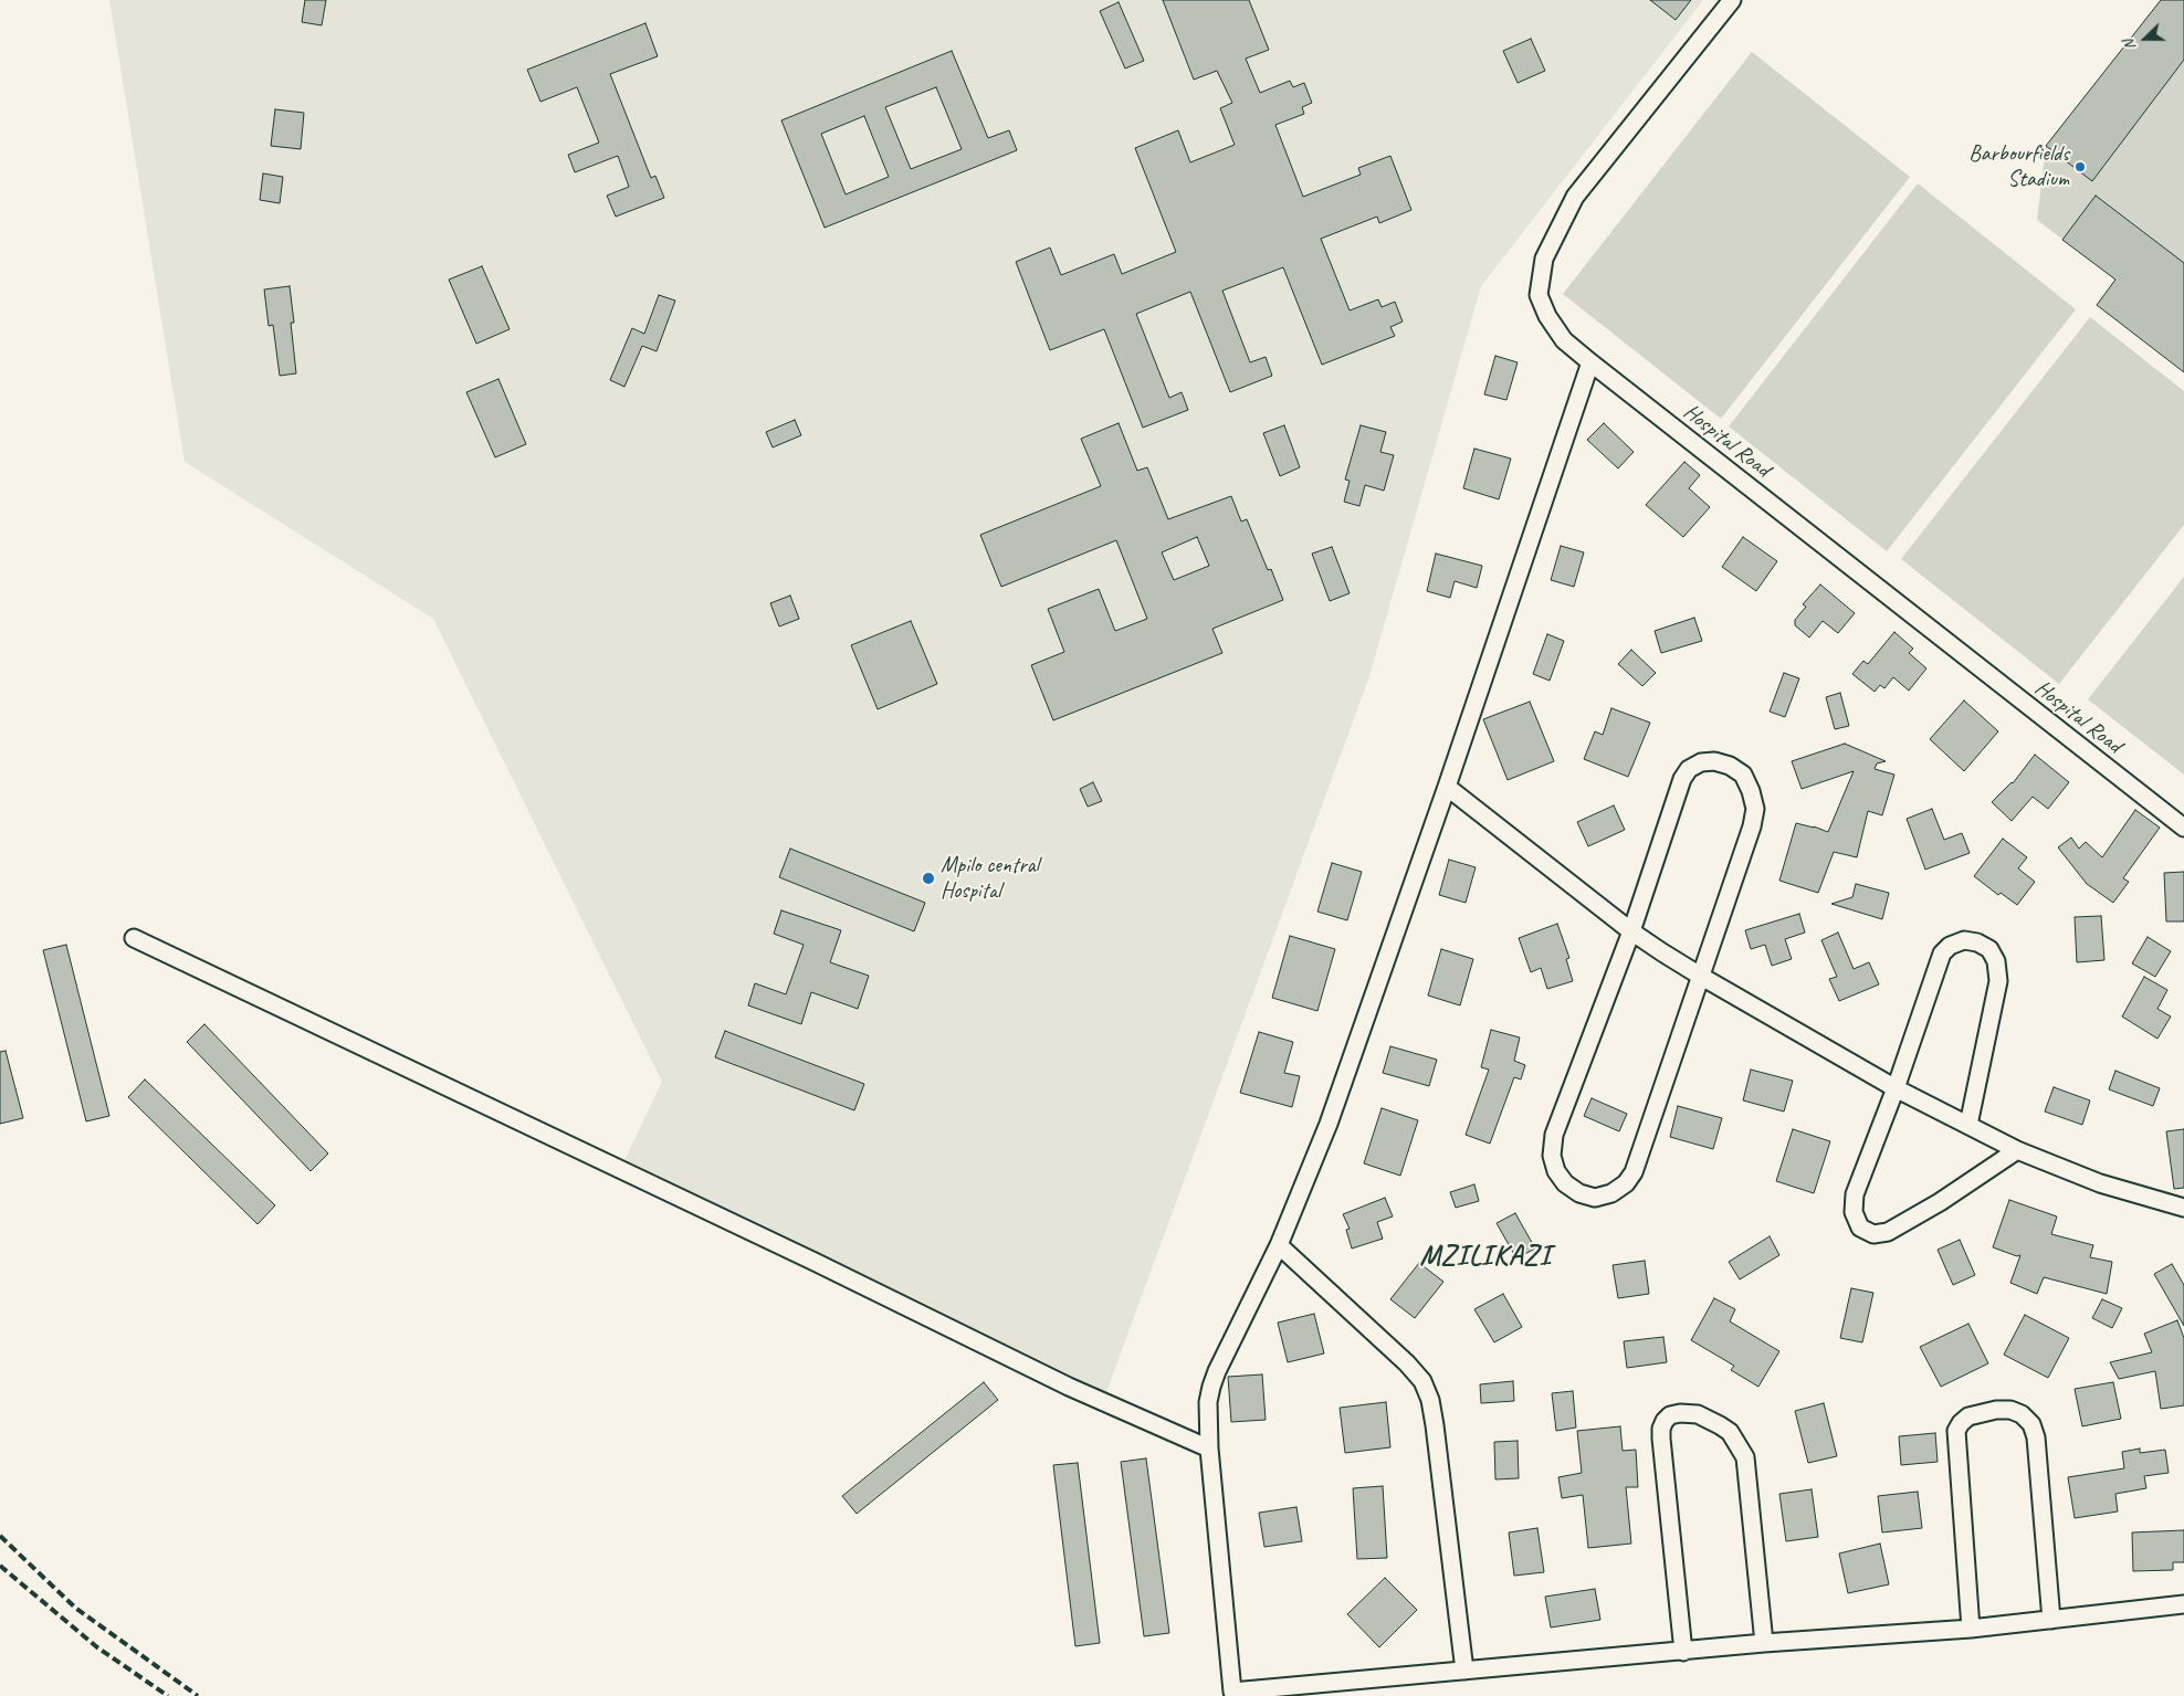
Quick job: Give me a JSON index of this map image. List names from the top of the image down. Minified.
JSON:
{"streets":{"street":["Hospital Road"]},"districts":["MZILIKAZI"],"places":["Barbourfields Stadium","Mpilo central Hospital"],"north":"left"}
